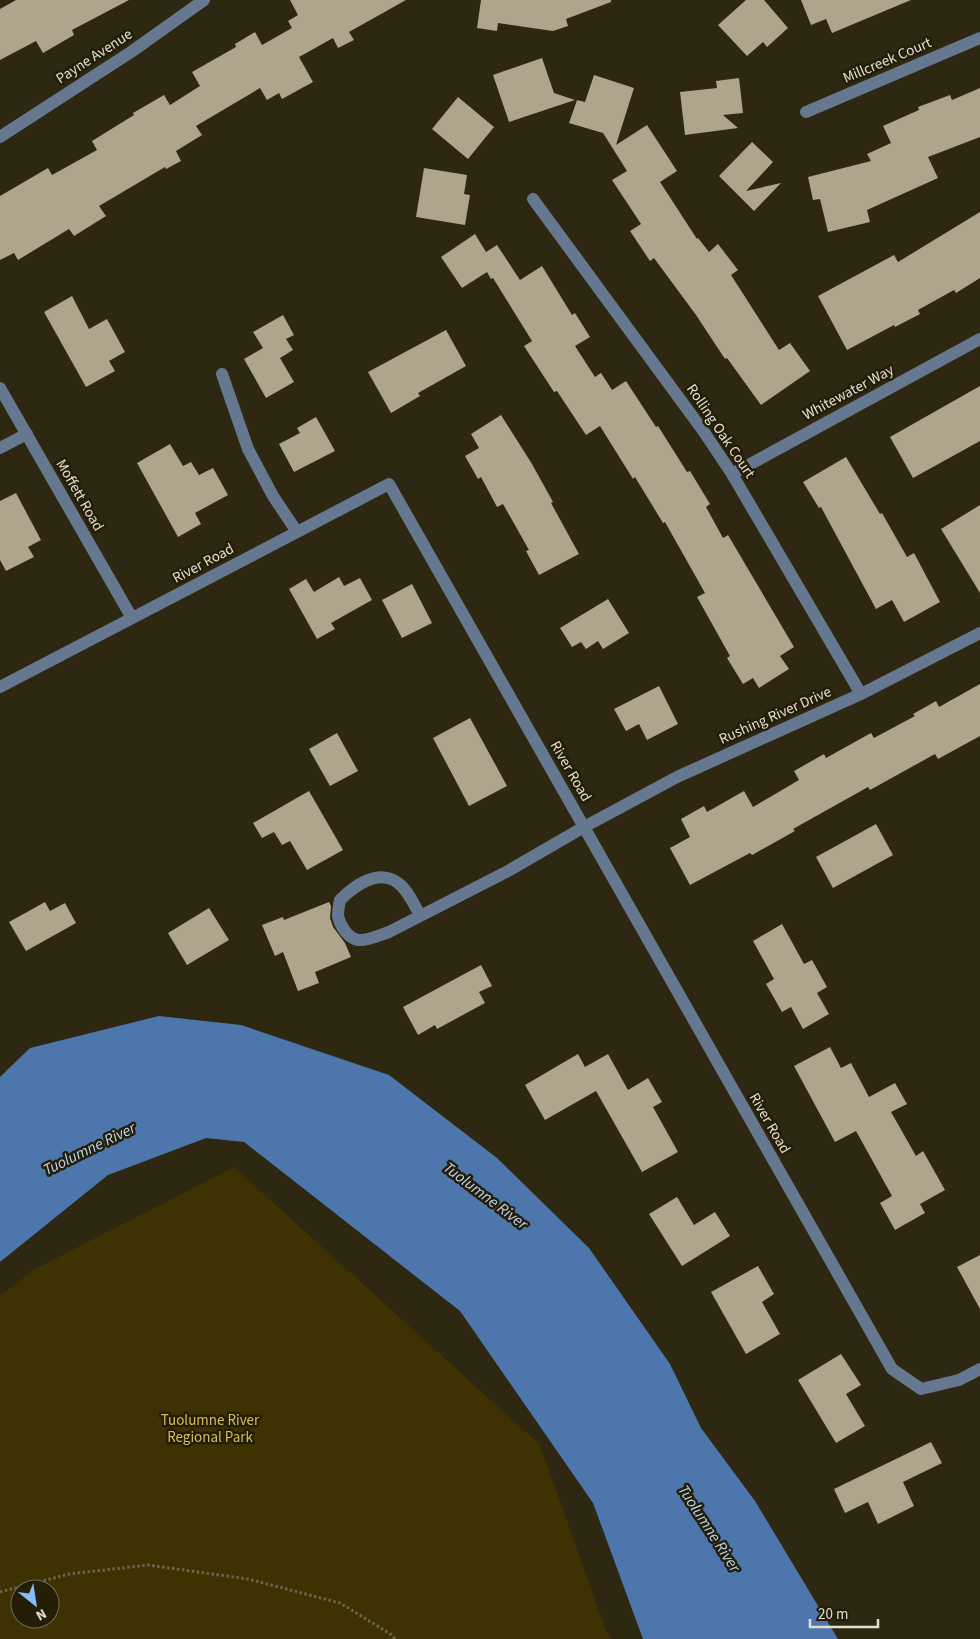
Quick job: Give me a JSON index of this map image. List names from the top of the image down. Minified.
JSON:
{"streets":{"street":["Payne Avenue","Millcreek Court","Whitewater Way","Rolling Oak Court","Moffett Road","River Road","Rushing River Drive"]},"crossings":[["Whitewater Way","Rolling Oak Court"],["Rolling Oak Court","Rushing River Drive"],["Moffett Road","River Road"],["River Road","Rushing River Drive"]],"water":["Tuolumne River"],"parks":["Tuolumne River Regional Park"],"scale_bar":"20 m","north":"bottom right"}
